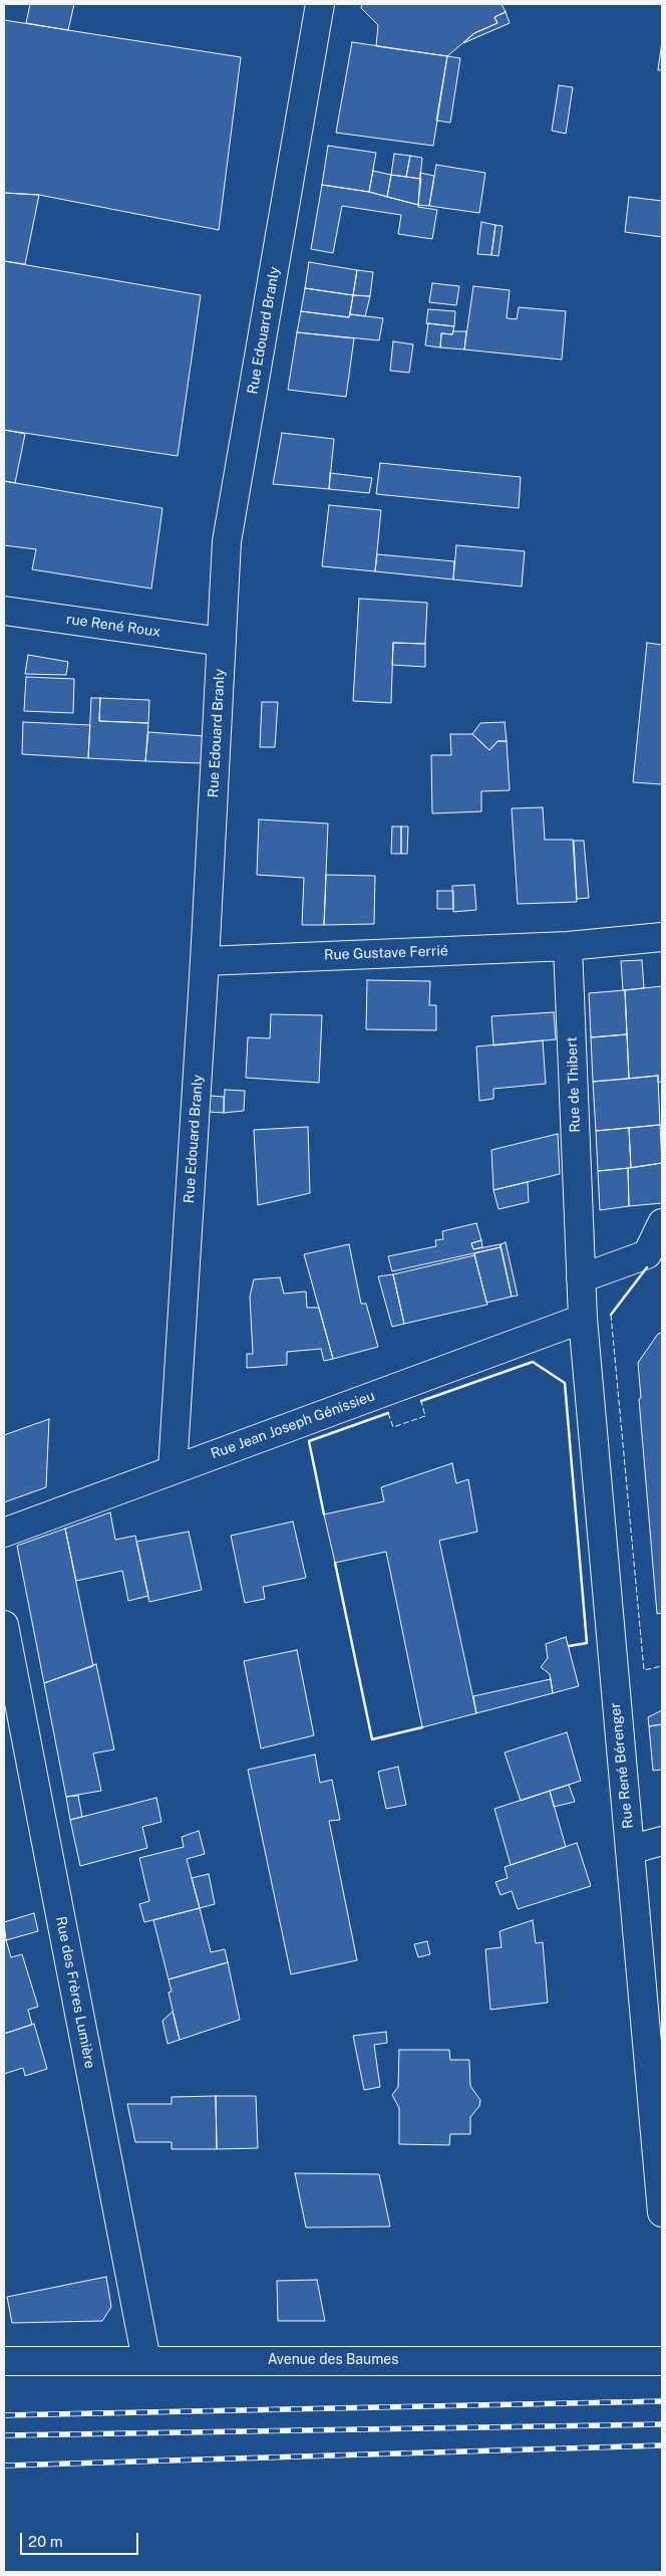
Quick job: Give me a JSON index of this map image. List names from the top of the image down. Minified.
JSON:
{"streets":{"street":["Rue Edouard Branly","rue René Roux","Rue Gustave Ferrié","Rue de Thibert","Rue Jean Joseph Génissieu","Rue René Bérenger","Rue des Frères Lumière","Avenue des Baumes"]},"crossings":[["Rue Edouard Branly","rue René Roux"],["Rue Edouard Branly","Rue Gustave Ferrié"],["Rue Edouard Branly","Rue Jean Joseph Génissieu"],["Rue Gustave Ferrié","Rue de Thibert"],["Rue de Thibert","Rue Jean Joseph Génissieu"],["Rue de Thibert","Rue René Bérenger"],["Rue Jean Joseph Génissieu","Rue René Bérenger"],["Rue des Frères Lumière","Avenue des Baumes"]],"scale_bar":"20 m"}
